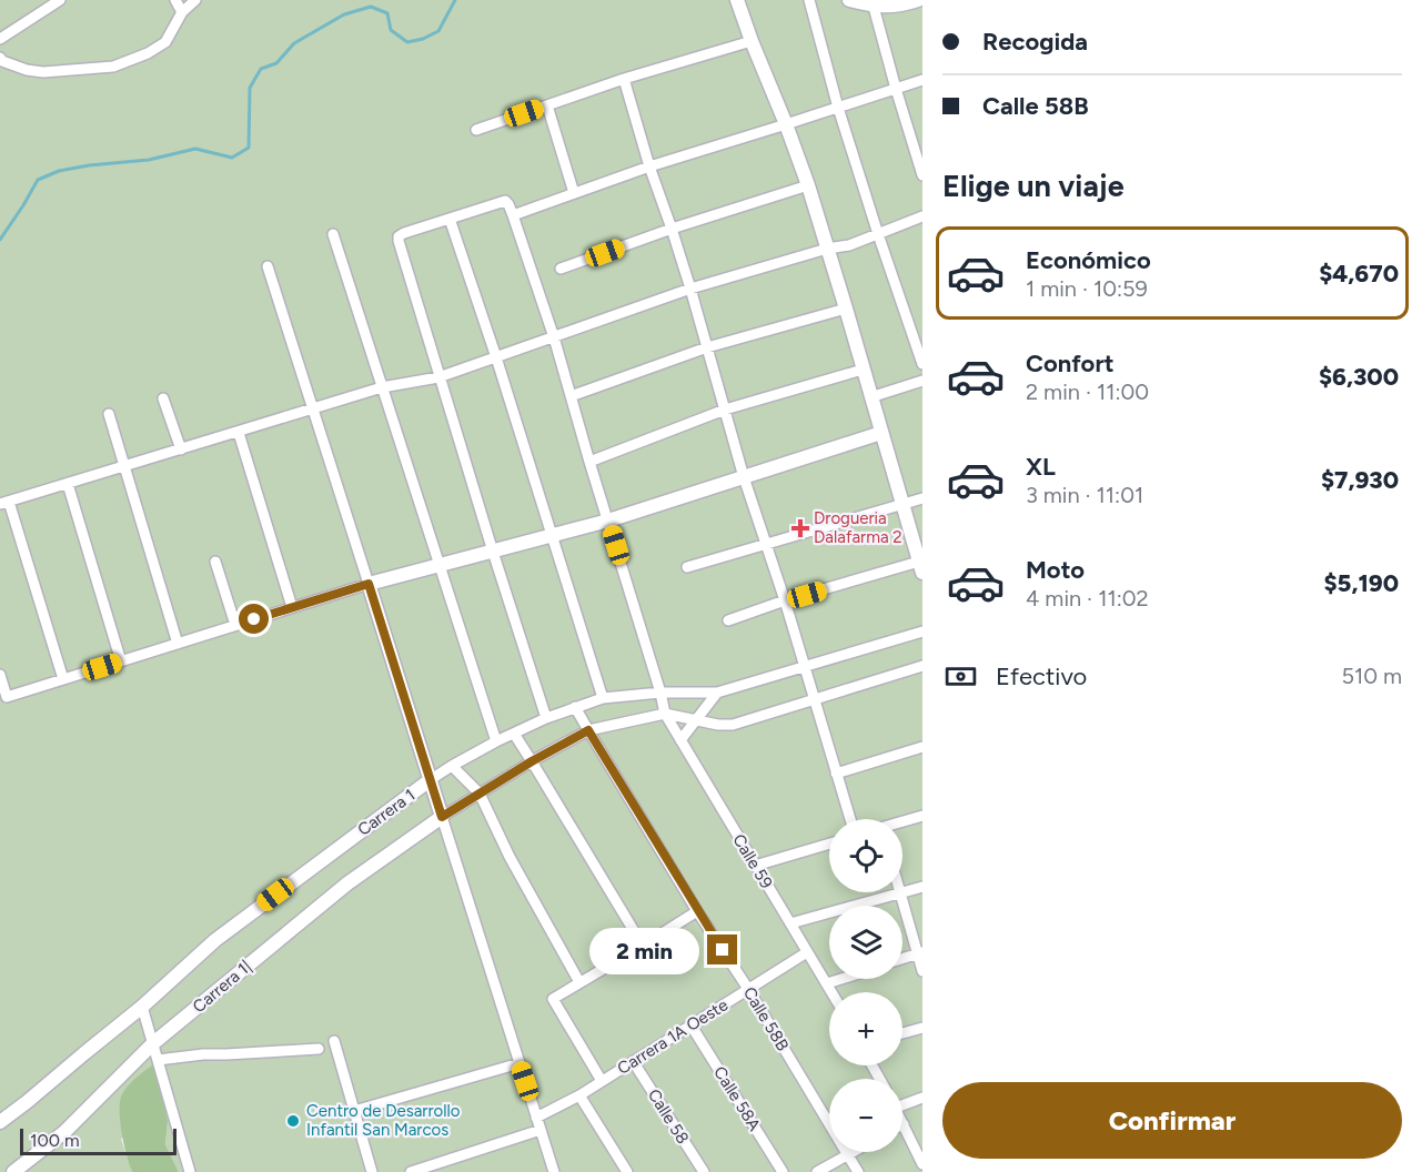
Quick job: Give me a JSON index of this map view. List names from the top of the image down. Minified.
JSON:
{"streets":{"street":["Carrera 1","Calle 59","Carrera 1|","Calle 58B","Carrera 1A Oeste","Calle 58A","Calle 58"]},"crossings":[["Carrera 1","Calle 58B"],["Calle 59","Carrera 1A Oeste"],["Calle 58B","Carrera 1A Oeste"],["Carrera 1A Oeste","Calle 58A"],["Carrera 1A Oeste","Calle 58"]],"places":{"health":["Drogueria Dalafarma 2"],"other":["Centro de Desarrollo Infantil San Marcos"]},"scale_bar":"100 m","page":{"banner":["Recogida","Calle 58B"],"heading":"Elige un viaje","list":[{"name":"Económico","note":"1 min · 10:59","value":"$4,670"},{"name":"Confort","note":"2 min · 11:00","value":"$6,300"},{"name":"XL","note":"3 min · 11:01","value":"$7,930"},{"name":"Moto","note":"4 min · 11:02","value":"$5,190"}],"pay":["Efectivo","510 m"],"map_buttons":["+","−"],"bubble":"2 min","buttons":"Confirmar","scale":"100 m"}}
